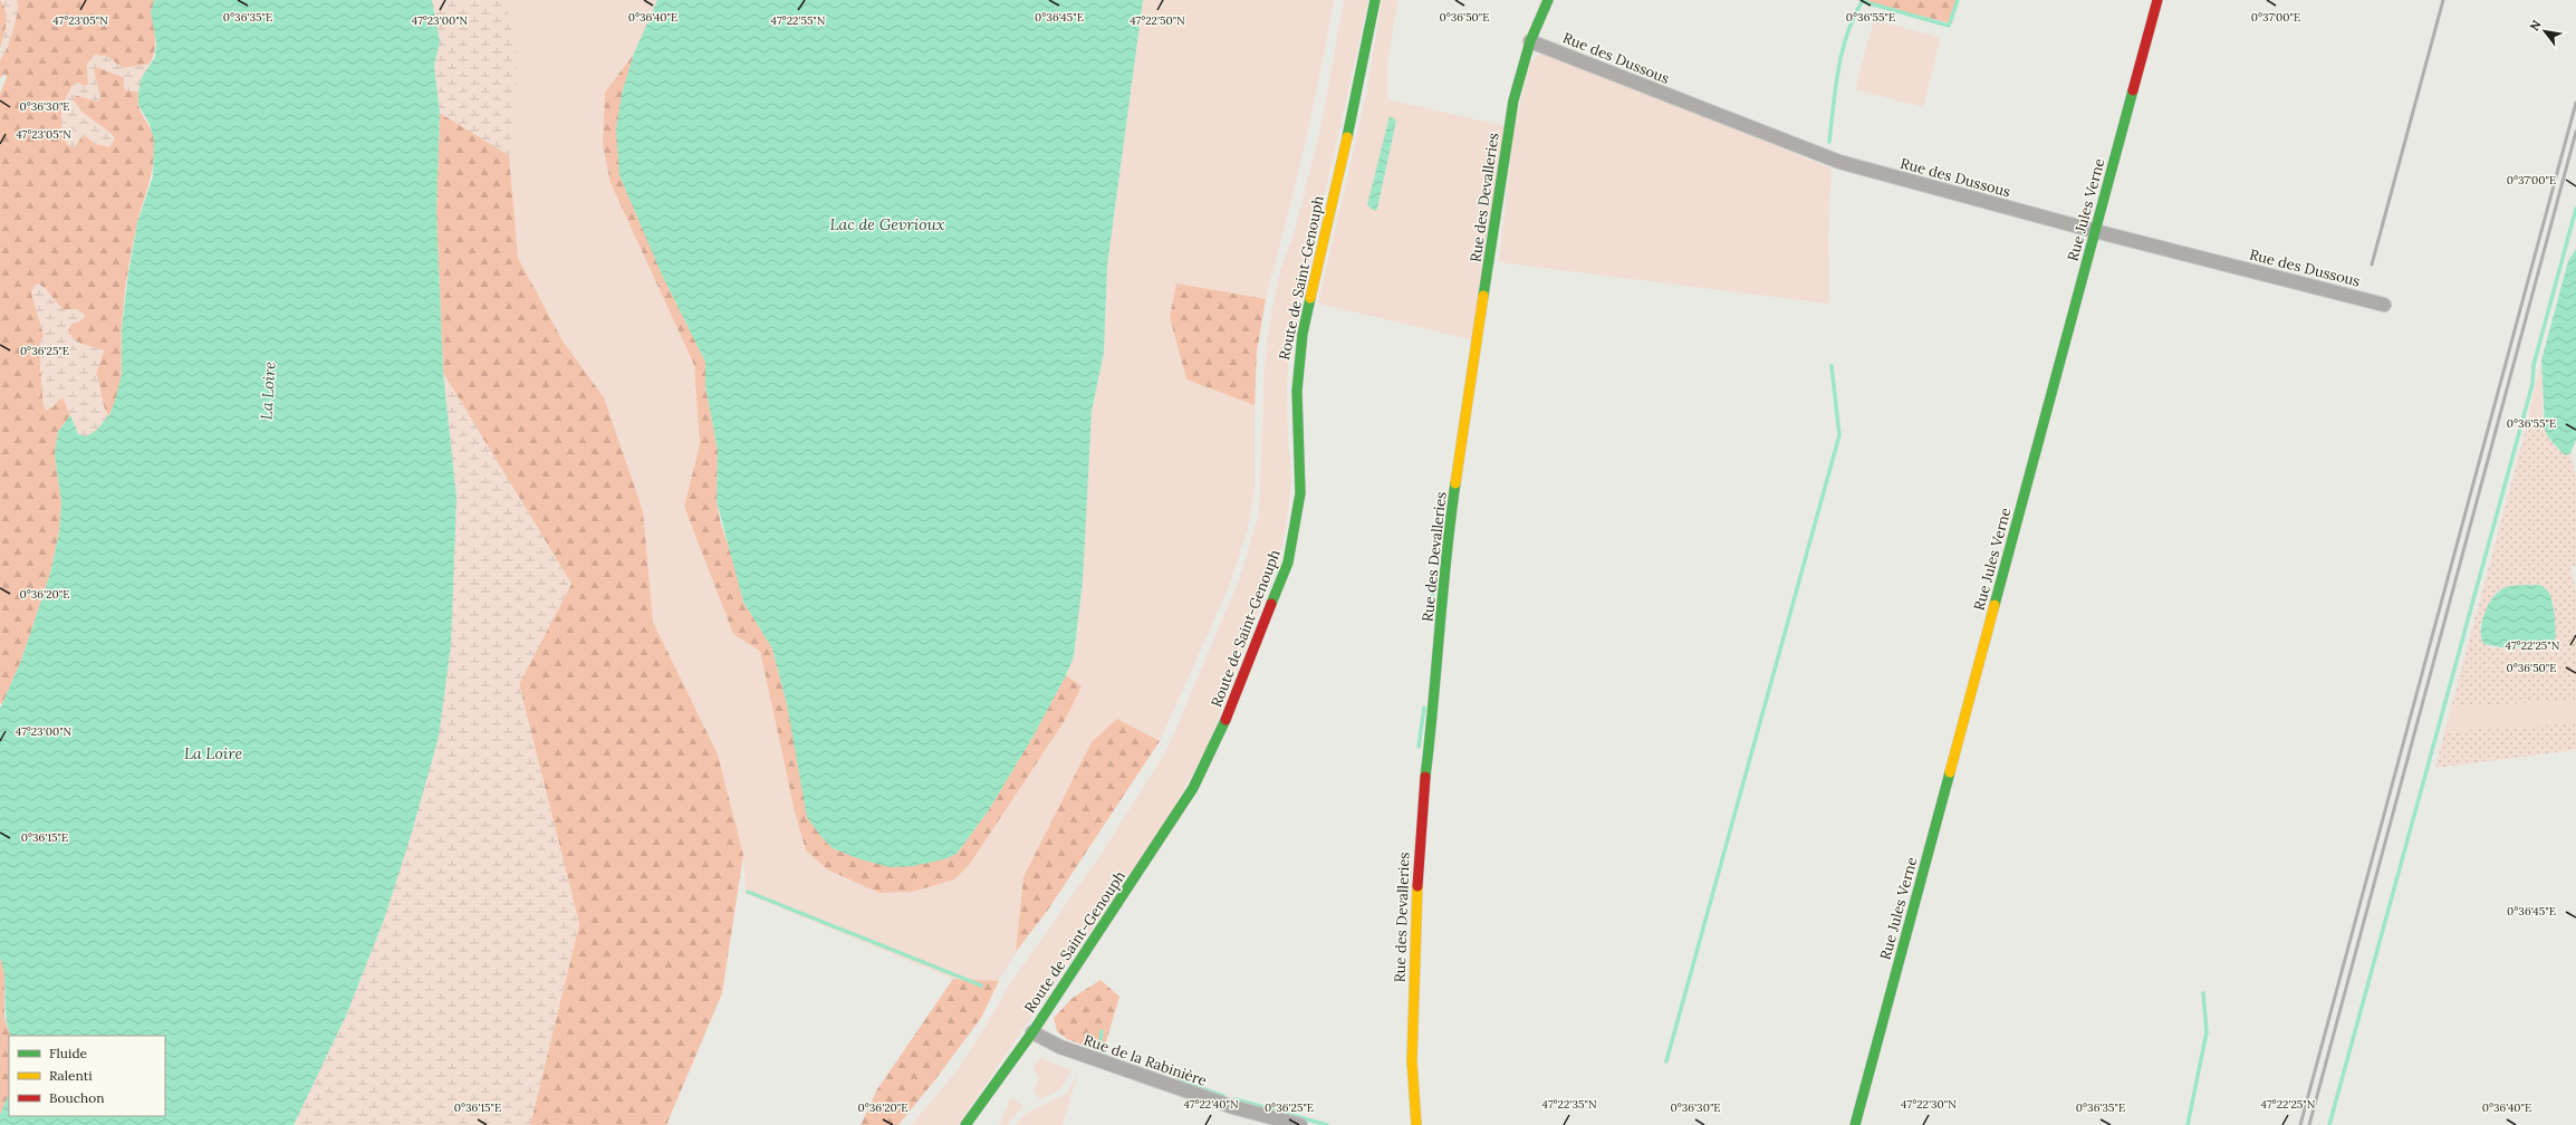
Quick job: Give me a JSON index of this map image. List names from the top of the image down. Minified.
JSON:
{"streets":{"street":["Rue des Dussous","Rue des Devalleries","Rue Jules Verne","Route de Saint-Genouph","Rue de la Rabinière"]},"crossings":[["Rue des Dussous","Rue des Devalleries"],["Rue des Dussous","Rue Jules Verne"],["Route de Saint-Genouph","Rue de la Rabinière"]],"water":["Lac de Gevrioux","La Loire"],"legend":["Fluide","Ralenti","Bouchon"],"north":"top left","coordinates":["0°36'40\"E","0°36'45\"E","0°37'00\"E","0°36'35\"E","0°36'50\"E","0°36'55\"E","47°22'55\"N","47°23'05\"N","47°23'00\"N","47°22'50\"N","0°36'30\"E","0°36'25\"E","0°36'20\"E","47°22'25\"N","0°36'15\"E","47°22'40\"N","47°22'35\"N","47°22'30\"N"]}
